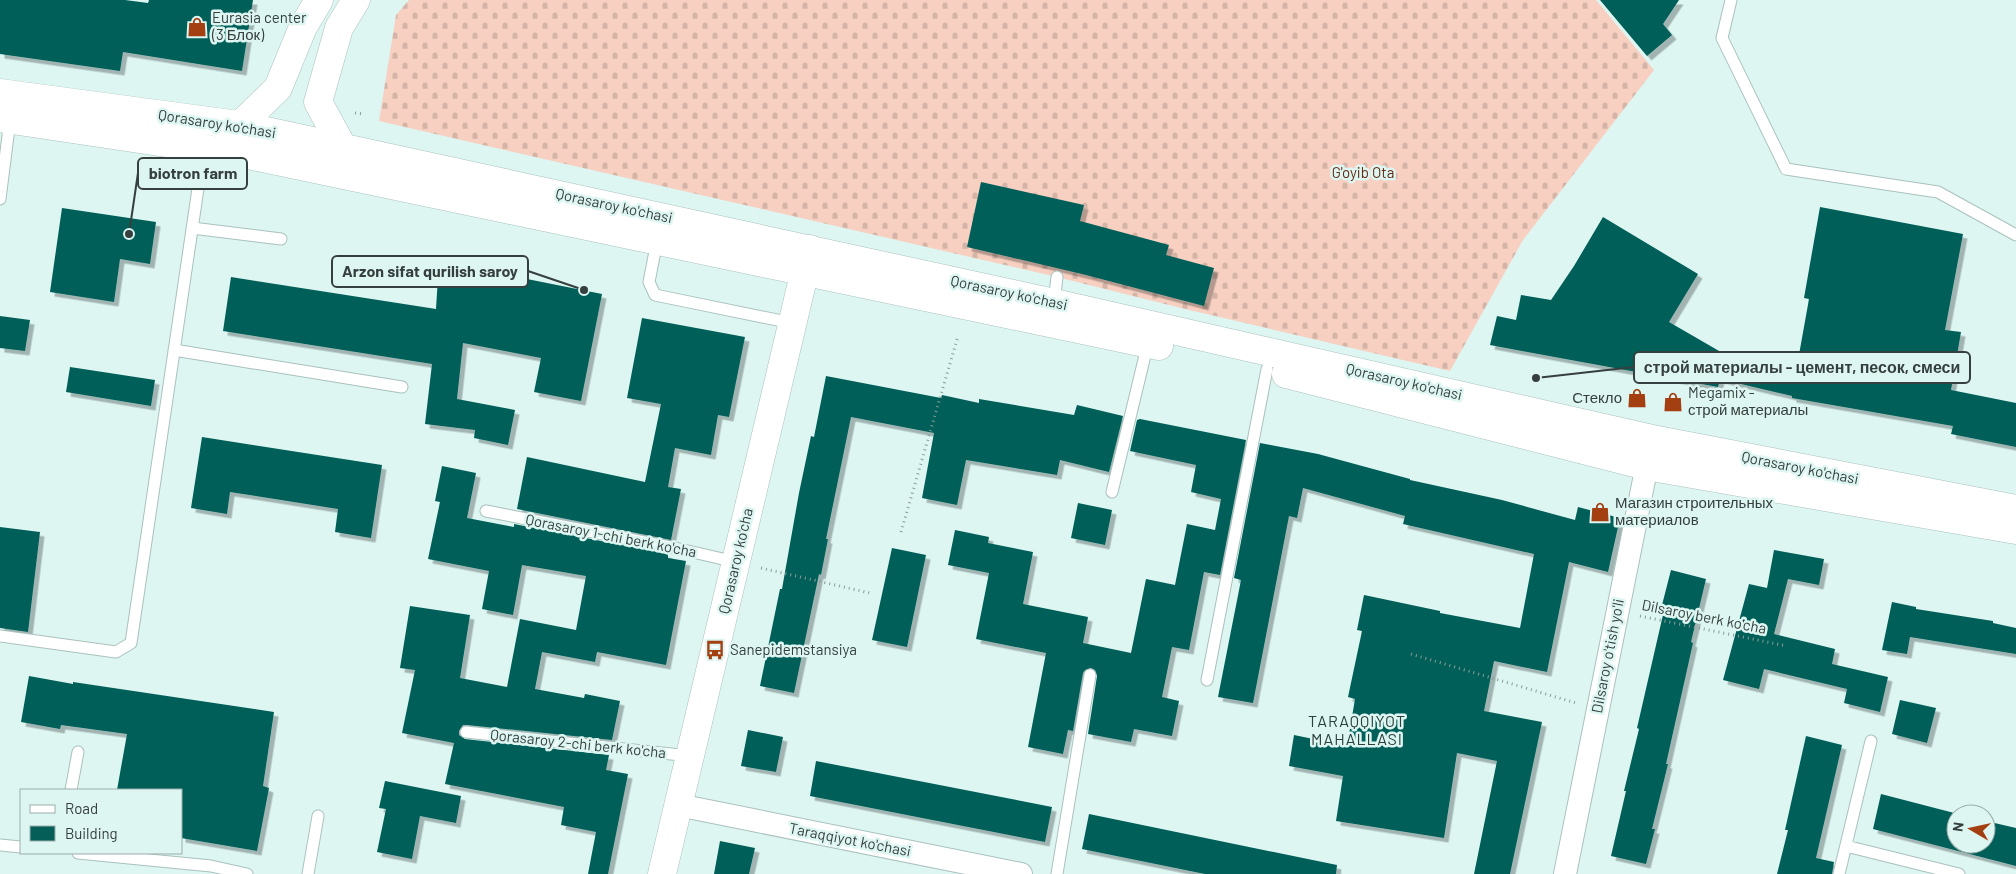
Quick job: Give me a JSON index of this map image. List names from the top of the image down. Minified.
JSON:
{"streets":{"main road":["Qorasaroy ko'chasi","Qorasaroy ko'cha"],"street":["Dilsaroy o'tish yo'li","Taraqqiyot ko'chasi"],"lane":["Qorasaroy 1-chi berk ko'cha","Qorasaroy 2-chi berk ko'cha"],"path":["Dilsaroy berk ko'cha"]},"crossings":[["Qorasaroy ko'chasi","Qorasaroy ko'cha"],["Qorasaroy ko'chasi","Dilsaroy o'tish yo'li"],["Qorasaroy 1-chi berk ko'cha","Qorasaroy ko'cha"],["Qorasaroy ko'cha","Qorasaroy 2-chi berk ko'cha"],["Qorasaroy ko'cha","Taraqqiyot ko'chasi"],["Dilsaroy berk ko'cha","Dilsaroy o'tish yo'li"]],"districts":["TARAQQIYOT MAHALLASI"],"parks":["G'oyib Ota"],"places":{"shop":["Eurasia center (3 Блок)","Стекло","Megamix - строй материалы","Магазин строительных материалов"],"other":["biotron farm","Arzon sifat qurilish saroy","строй материалы - цемент, песок, смеси"],"bus stop":["Sanepidemstansiya"]},"legend":["Road","Building"],"north":"left"}
